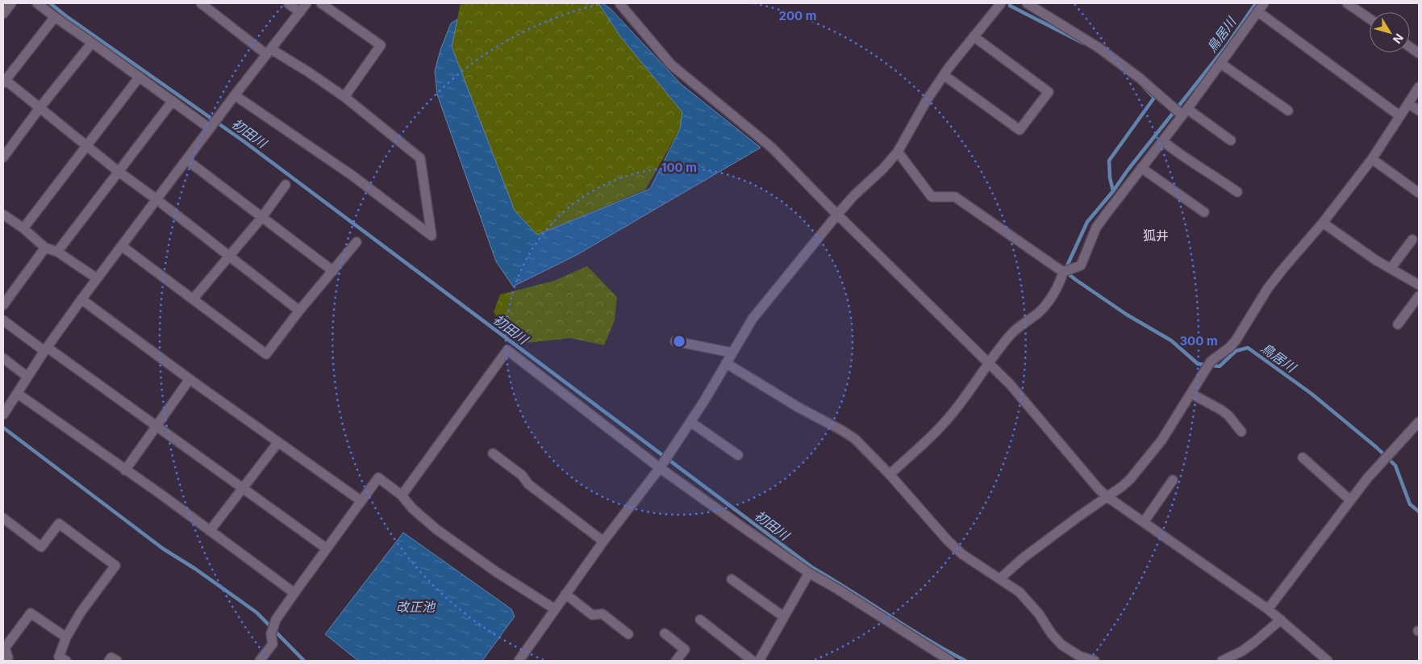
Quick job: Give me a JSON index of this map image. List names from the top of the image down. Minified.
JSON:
{"districts":["狐井"],"water":["鳥居川","初田川","改正池"],"north":"bottom right","rings":["200 m","100 m","300 m"]}
